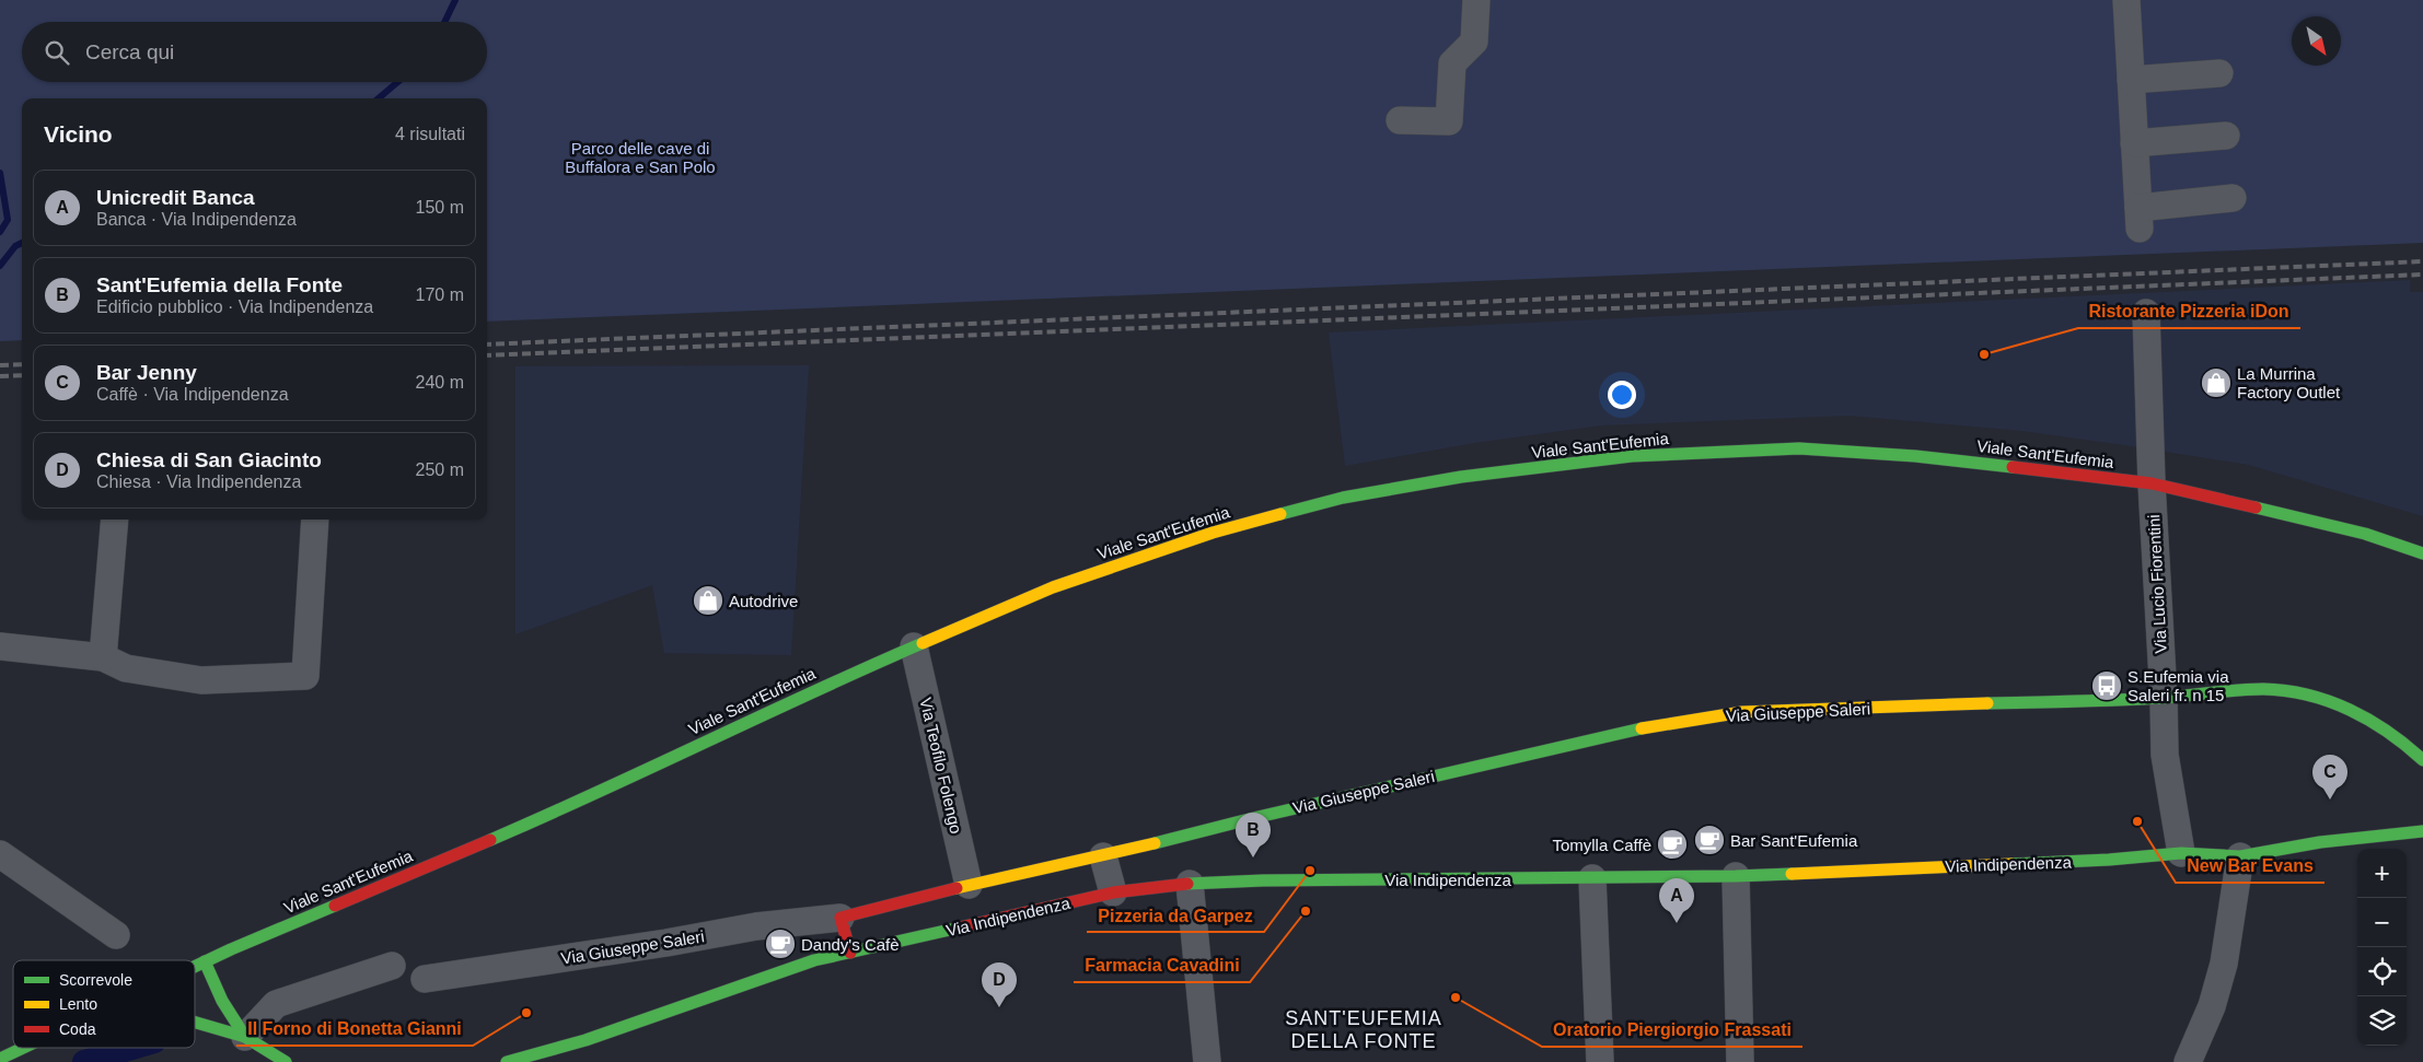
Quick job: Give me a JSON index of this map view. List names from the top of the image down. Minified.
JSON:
{"streets":{"street":["Viale Sant'Eufemia","Via Lucio Fiorentini","Via Giuseppe Saleri","Via Teofilo Folengo","Via Indipendenza"]},"crossings":[["Viale Sant'Eufemia","Via Lucio Fiorentini"],["Viale Sant'Eufemia","Via Teofilo Folengo"],["Via Lucio Fiorentini","Via Giuseppe Saleri"],["Via Lucio Fiorentini","Via Indipendenza"],["Via Giuseppe Saleri","Via Teofilo Folengo"]],"districts":["SANT'EUFEMIA DELLA FONTE"],"parks":["Parco delle cave di Buffalora e San Polo"],"places":{"other":["Ristorante Pizzeria iDon","New Bar Evans","Pizzeria da Garpez","Farmacia Cavadini","Oratorio Piergiorgio Frassati","Il Forno di Bonetta Gianni"],"shop":["La Murrina Factory Outlet","Autodrive"],"bus stop":["S.Eufemia via Saleri fr. n 15"],"cafe":["Bar Sant'Eufemia","Tomylla Caffè","Dandy's Cafè"]},"legend":["Scorrevole","Lento","Coda"],"north":"bottom right","page":{"search":"Cerca qui","heading":["Vicino","4 risultati"],"list":[{"mark":"A","name":"Unicredit Banca","note":"Banca · Via Indipendenza","value":"150 m"},{"mark":"B","name":"Sant'Eufemia della Fonte","note":"Edificio pubblico · Via Indipendenza","value":"170 m"},{"mark":"C","name":"Bar Jenny","note":"Caffè · Via Indipendenza","value":"240 m"},{"mark":"D","name":"Chiesa di San Giacinto","note":"Chiesa · Via Indipendenza","value":"250 m"}],"pins":["C","B","A","D"],"map_buttons":["+","−"]}}
